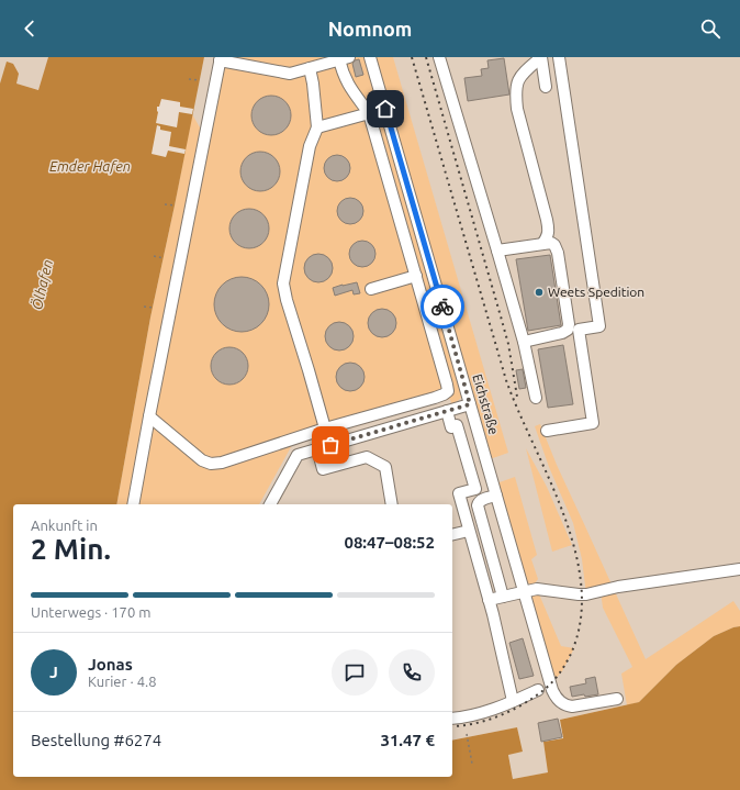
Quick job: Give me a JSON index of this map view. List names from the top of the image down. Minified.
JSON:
{"streets":{"street":["Eichstraße"]},"water":["Emder Hafen","Ölhafen"],"places":["Weets Spedition"],"page":{"header":"Nomnom","heading":["2 Min.","Ankunft in","08:47–08:52"],"panel":["Jonas","Kurier · 4.8","Bestellung #6274","31.47 €"],"bar":"Unterwegs · 170 m","round":"J"}}
